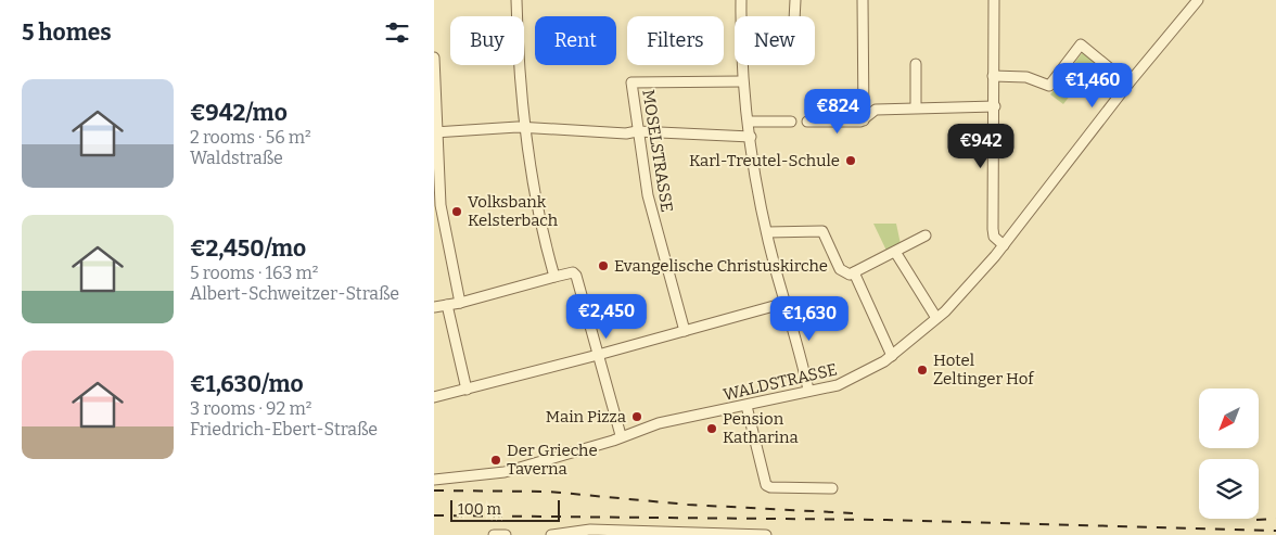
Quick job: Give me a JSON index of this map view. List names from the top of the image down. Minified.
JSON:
{"streets":{"street":["MOSELSTRASSE","WALDSTRASSE"]},"places":["Karl-Treutel-Schule","Volksbank Kelsterbach","Evangelische Christuskirche","Hotel Zeltinger Hof","Main Pizza","Pension Katharina","Der Grieche Taverna"],"scale_bar":"100 m","north":"bottom left","page":{"heading":"5 homes","chip":["Buy","Rent","Filters","New"],"price":["€1,460","€824","€942","€2,450","€1,630"],"list":[{"name":"€942/mo","note":"2 rooms · 56 m² · Waldstraße"},{"name":"€2,450/mo","note":"5 rooms · 163 m² · Albert-Schweitzer-Straße"},{"name":"€1,630/mo","note":"3 rooms · 92 m² · Friedrich-Ebert-Straße"}],"scale":"100 m"}}
